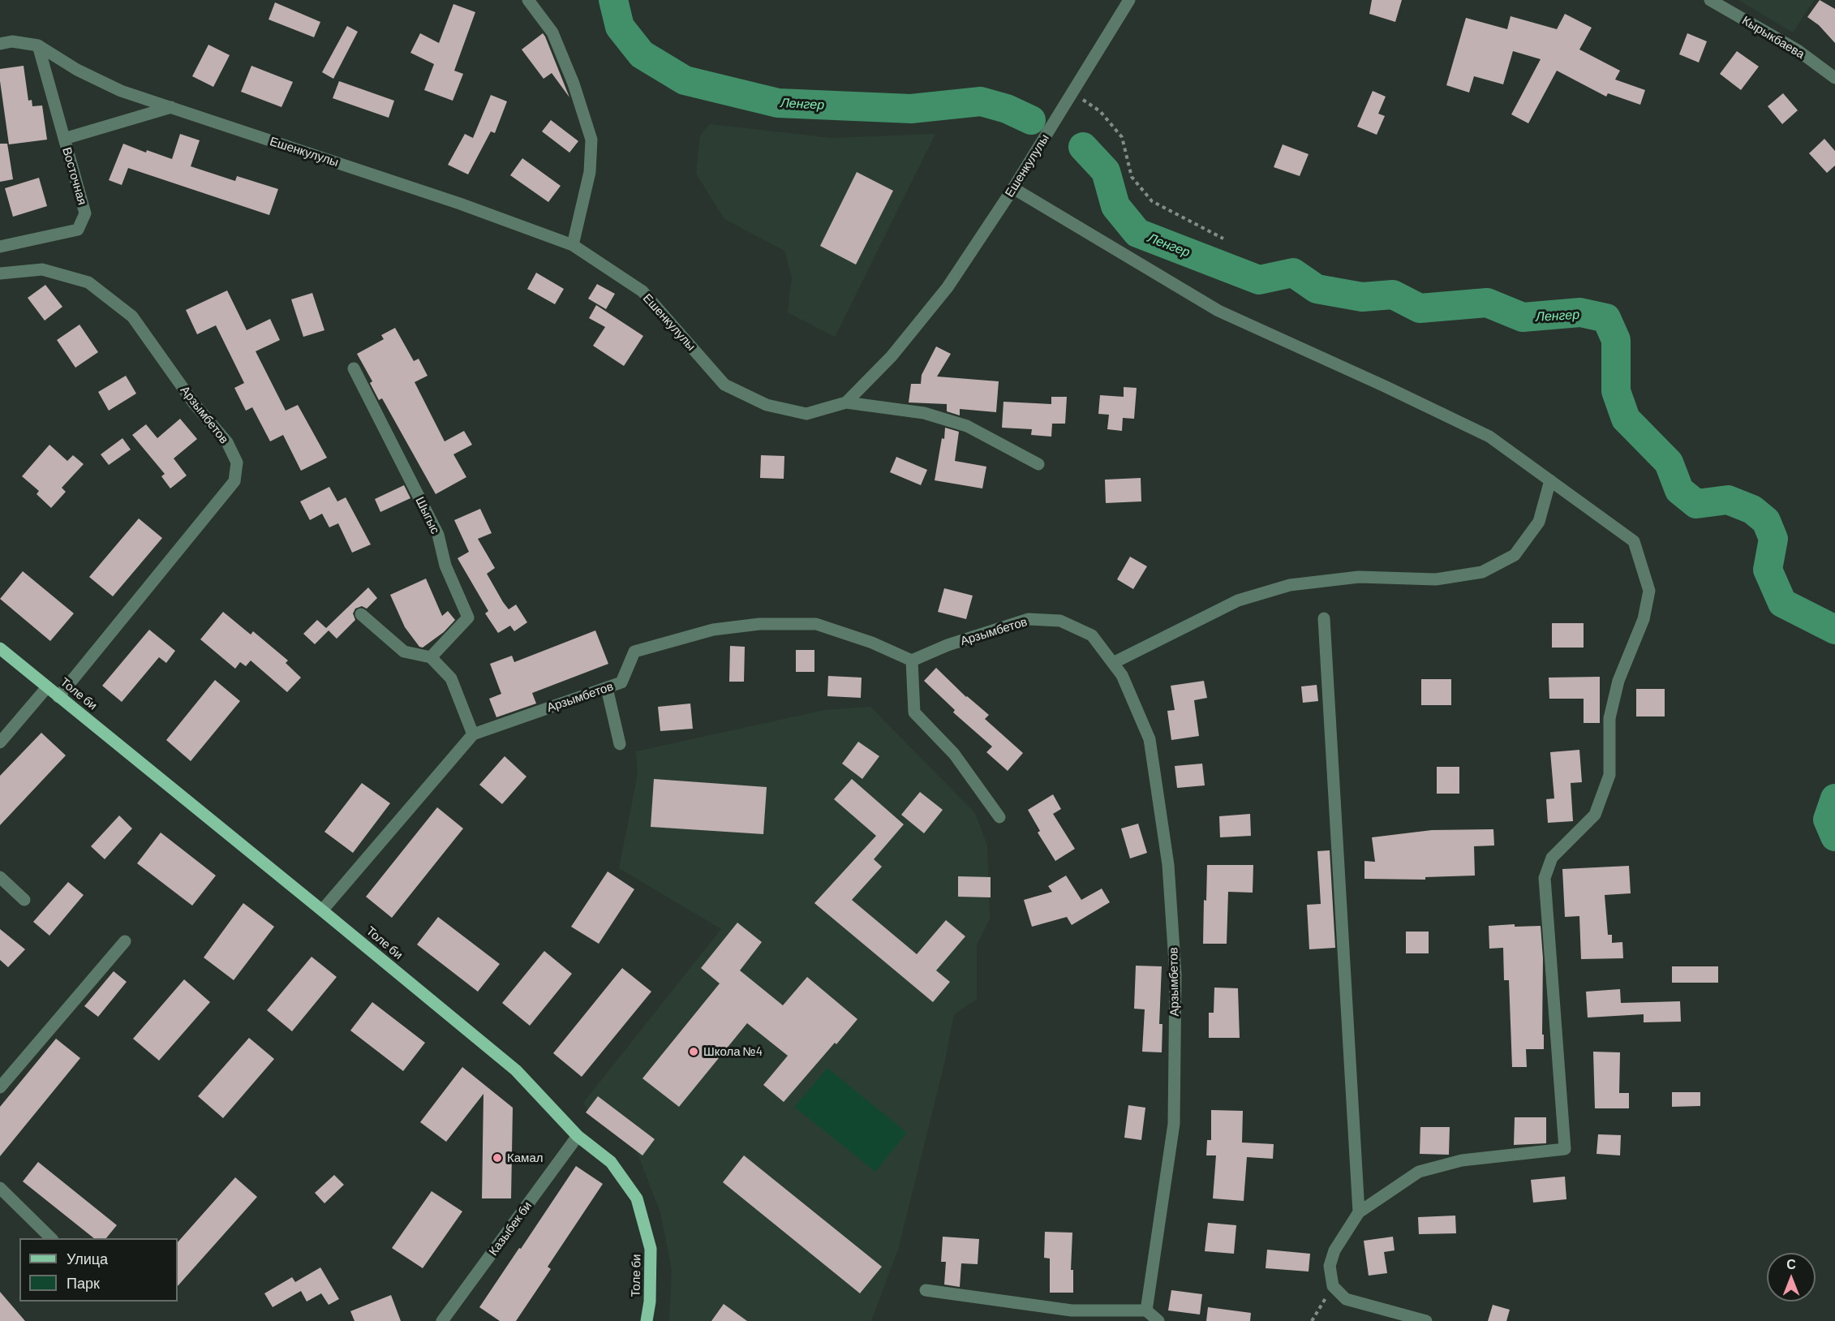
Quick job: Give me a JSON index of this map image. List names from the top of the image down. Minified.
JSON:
{"streets":{"main road":["Толе би"],"street":["Кырыкбаева","Ешенкулулы","Восточная","Арзымбетов","Шыгыс","Казыбек би"]},"crossings":[["Ешенкулулы","Восточная"],["Арзымбетов","Толе би"],["Толе би","Казыбек би"]],"water":["Ленгер"],"places":["Школа №4","Камал"],"legend":["Улица","Парк"],"north":"top"}
